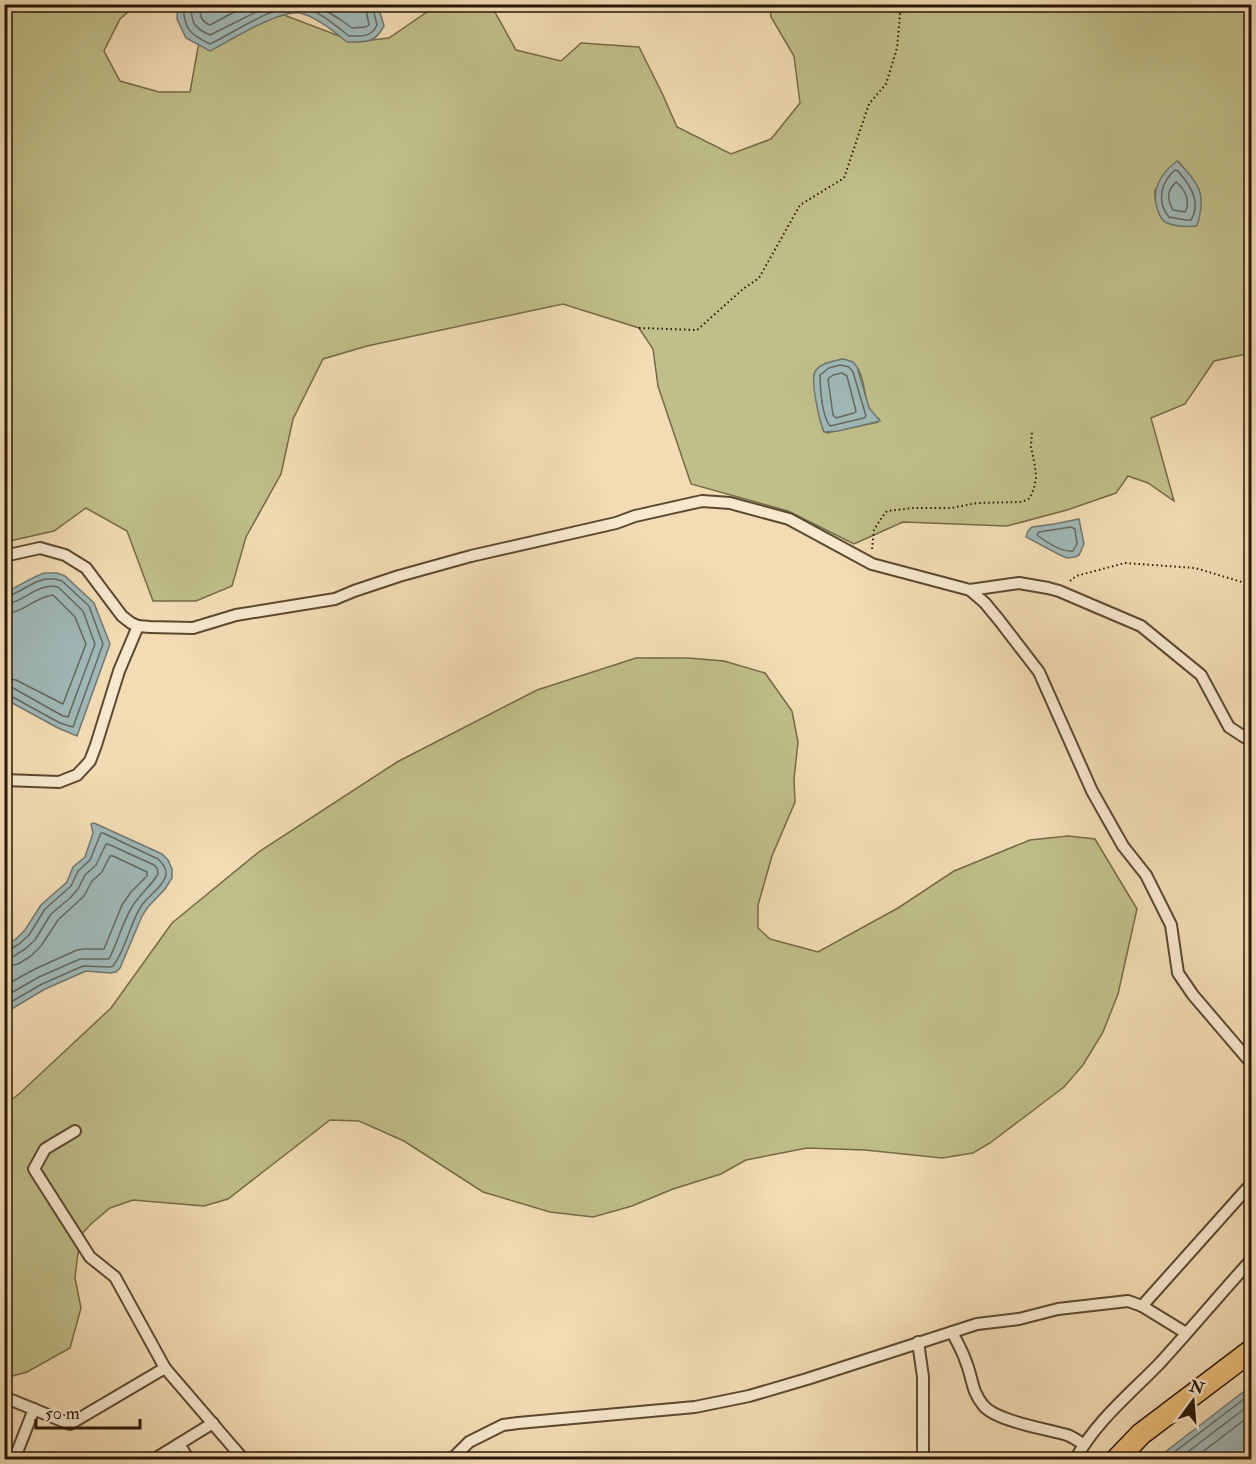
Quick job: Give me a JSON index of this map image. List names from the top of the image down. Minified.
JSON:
{"scale_bar":"50 m","north":"top"}
